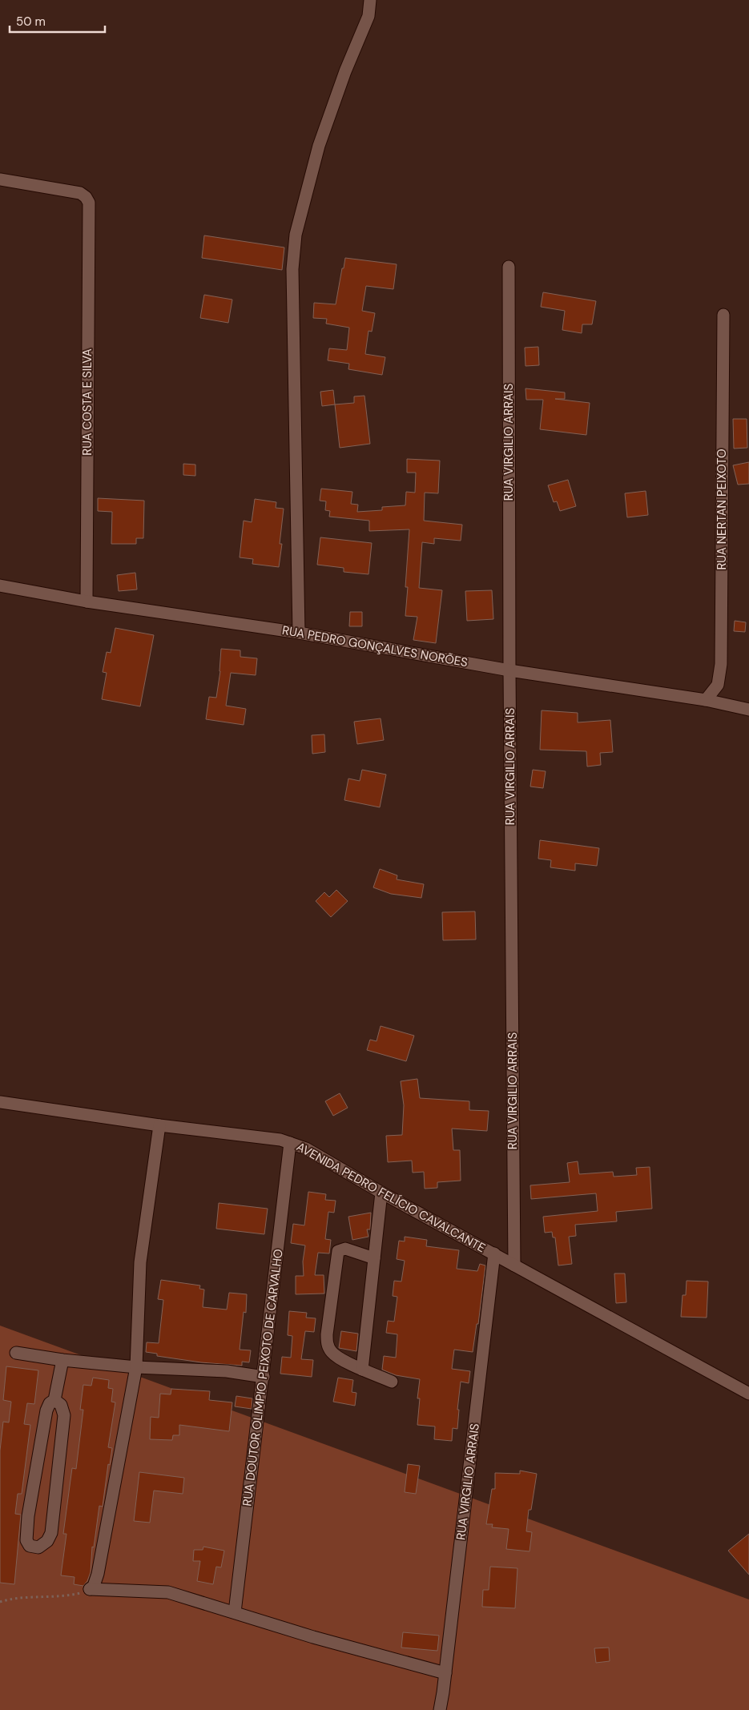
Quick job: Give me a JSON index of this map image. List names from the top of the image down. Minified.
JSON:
{"streets":{"street":["RUA COSTA E SILVA","RUA VIRGILIO ARRAIS","RUA NERTAN PEIXOTO","RUA PEDRO GONÇALVES NORÕES","AVENIDA PEDRO FELÍCIO CAVALCANTE","RUA DOUTOR OLIMPIO PEIXOTO DE CARVALHO"]},"crossings":[["RUA COSTA E SILVA","RUA PEDRO GONÇALVES NORÕES"],["RUA VIRGILIO ARRAIS","RUA PEDRO GONÇALVES NORÕES"],["RUA VIRGILIO ARRAIS","AVENIDA PEDRO FELÍCIO CAVALCANTE"],["RUA NERTAN PEIXOTO","RUA PEDRO GONÇALVES NORÕES"],["AVENIDA PEDRO FELÍCIO CAVALCANTE","RUA DOUTOR OLIMPIO PEIXOTO DE CARVALHO"]],"scale_bar":"50 m"}
